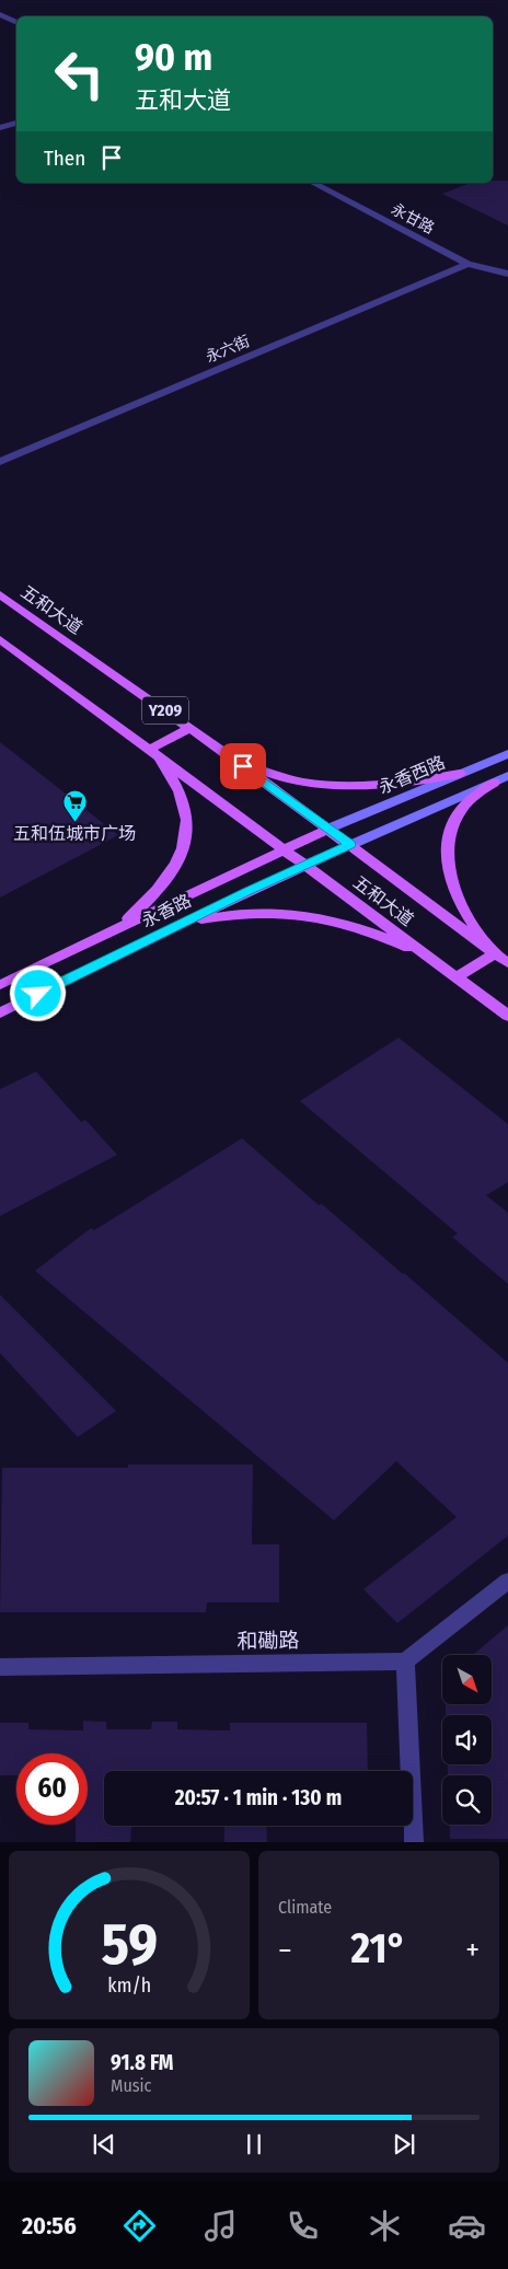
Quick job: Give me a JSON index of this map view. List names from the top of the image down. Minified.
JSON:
{"streets":{"main road":["五和大道","Y209","永香西路","永香路"],"street":["永甘路","永六街","和磡路"]},"crossings":[["永甘路","永六街"],["五和大道","永香西路"],["五和大道","永香路"],["永香西路","永香路"]],"places":{"supermarket":["五和伍城市广场"]},"north":"bottom right","page":{"turn":["90 m","五和大道"],"then":"Then","limit":"60","trip":"20:57 · 1 min · 130 m","tile":"Climate","heat":["−","21°","+"],"song":["91.8 FM","Music"],"tabs":"20:56","gauge":["59","km/h"]}}
